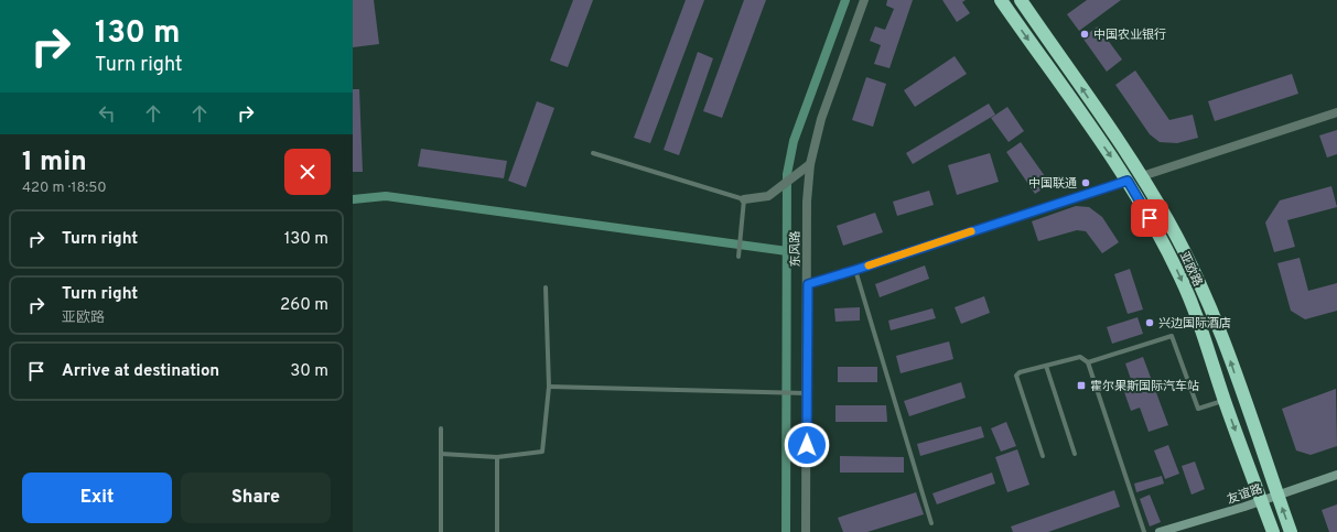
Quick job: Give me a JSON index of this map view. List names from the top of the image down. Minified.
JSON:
{"streets":{"highway":["亚欧路"],"street":["东风路","友谊路"]},"crossings":[["亚欧路","友谊路"]],"places":{"other":["中国农业银行","中国联通","兴边国际酒店"],"transit":["霍尔果斯国际汽车站"]},"page":{"turn":["130 m","Turn right"],"heading":["1 min","420 m · 18:50"],"list":[{"name":"Turn right","value":"130 m"},{"name":"Turn right","note":"亚欧路","value":"260 m"},{"name":"Arrive at destination","value":"30 m"}],"buttons":["Exit","Share"]}}
